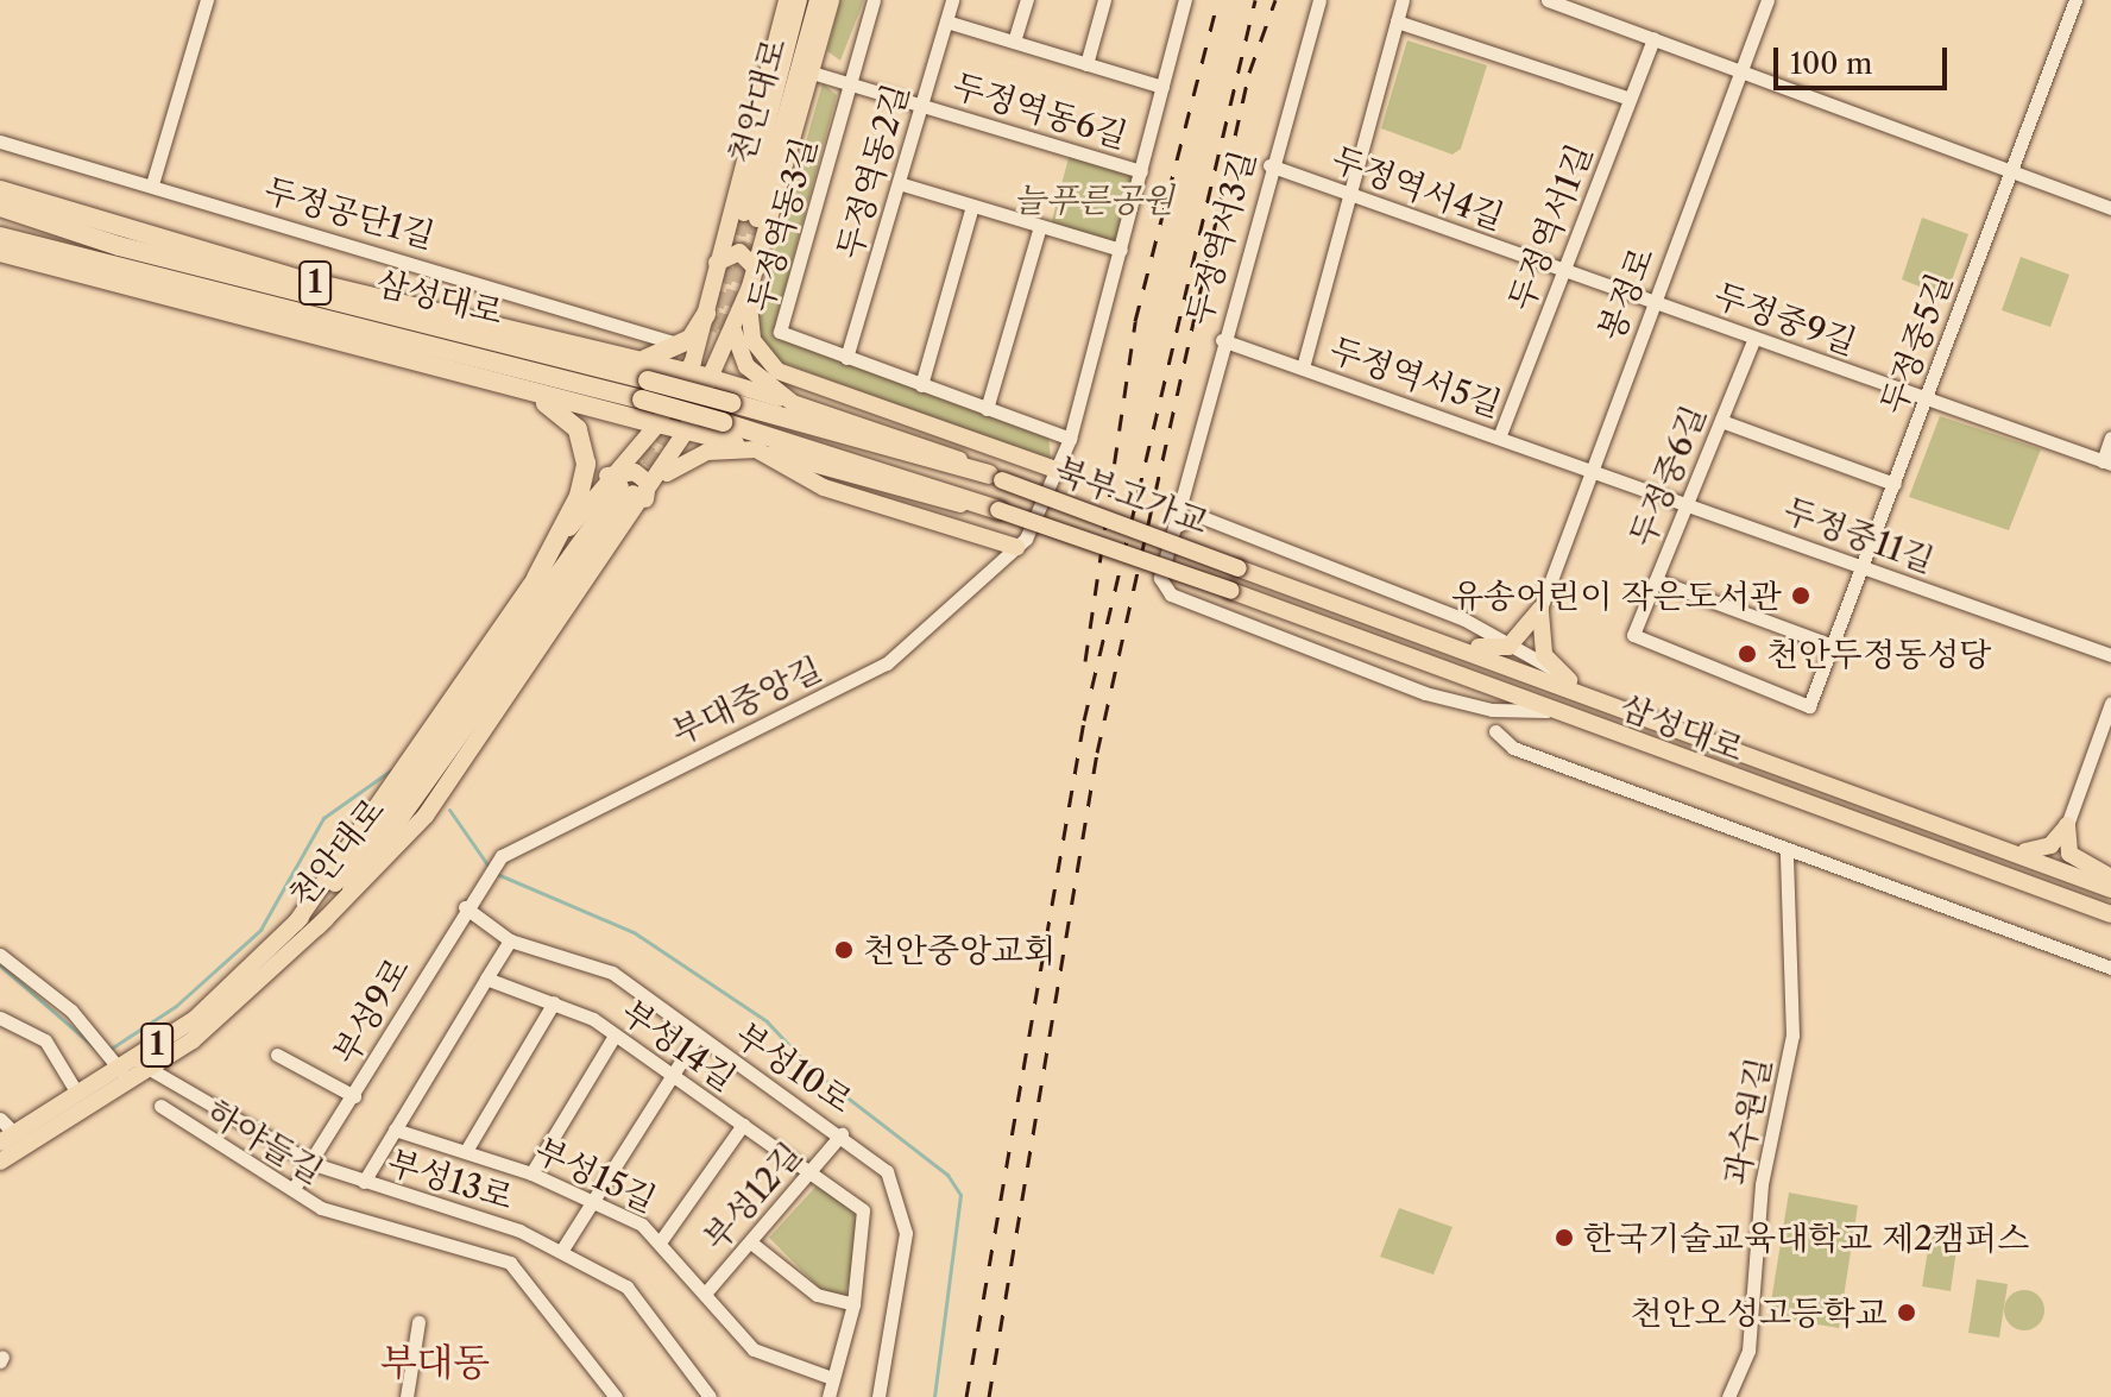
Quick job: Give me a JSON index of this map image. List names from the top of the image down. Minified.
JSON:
{"streets":{"highway":["1","삼성대로"],"main road":["천안대로","북부고가교"],"street":["두정역동6길","두정역동2길","두정역서4길","두정공단1길","두정역동3길","두정역서1길","두정역서3길","봉정로","두정중9길","두정중5길","두정역서5길","두정중6길","두정중11길","부대중앙길","부성9로","부성14길","부성10로","과수원길","하야들길","부성15길","부성13로","부성12길"]},"crossings":[["천안대로","1"],["천안대로","부성13로"],["두정역동6길","두정역동2길"],["두정역동6길","두정역동3길"],["두정역동2길","두정역동3길"],["두정역서4길","두정역서1길"],["두정역서4길","두정역서3길"],["두정역서4길","봉정로"],["두정역서4길","두정중9길"],["두정역서1길","두정역서5길"],["두정역서3길","삼성대로"],["두정역서3길","두정역서5길"],["1","북부고가교"],["봉정로","두정중9길"],["봉정로","두정역서5길"],["봉정로","두정중11길"],["삼성대로","북부고가교"],["두정중9길","두정중5길"],["두정중9길","두정중6길"],["두정중5길","두정중6길"],["두정중5길","두정중11길"],["두정역서5길","두정중11길"],["두정중6길","두정중11길"],["부대중앙길","부성9로"],["부성9로","부성10로"],["부성9로","하야들길"],["부성9로","부성13로"],["부성14길","부성15길"],["부성14길","부성12길"],["부성10로","부성12길"],["부성15길","부성12길"]],"districts":["부대동"],"parks":["늘푸른공원"],"places":["유송어린이 작은도서관","천안두정동성당","천안중앙교회","한국기술교육대학교 제2캠퍼스","천안오성고등학교"],"scale_bar":"100 m"}
